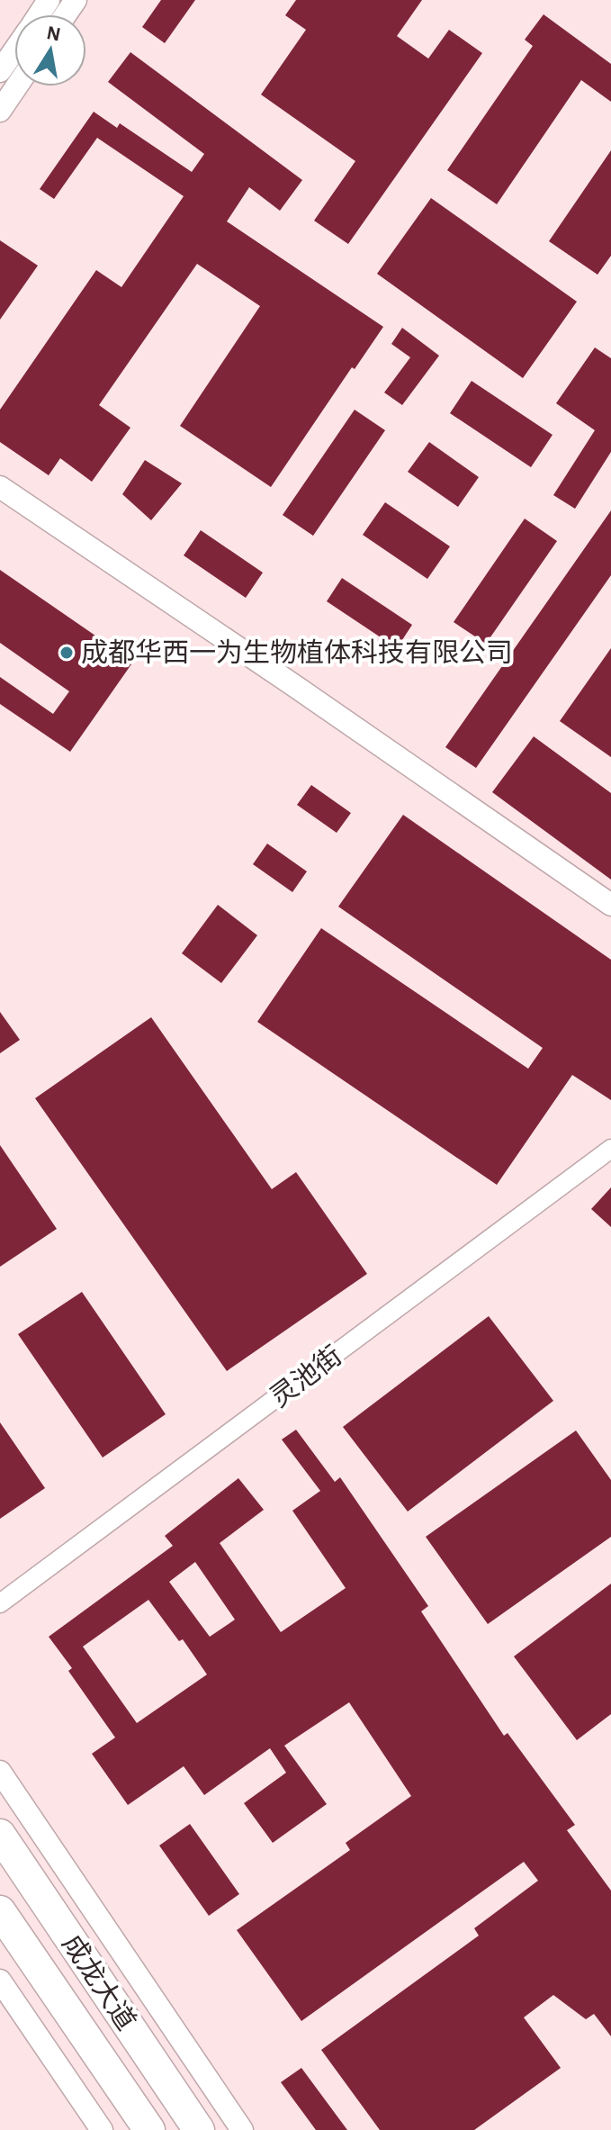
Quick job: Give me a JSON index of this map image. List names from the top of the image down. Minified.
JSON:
{"streets":{"highway":["成龙大道"],"street":["灵池街"]},"places":["成都华西一为生物植体科技有限公司"],"north":"top"}
